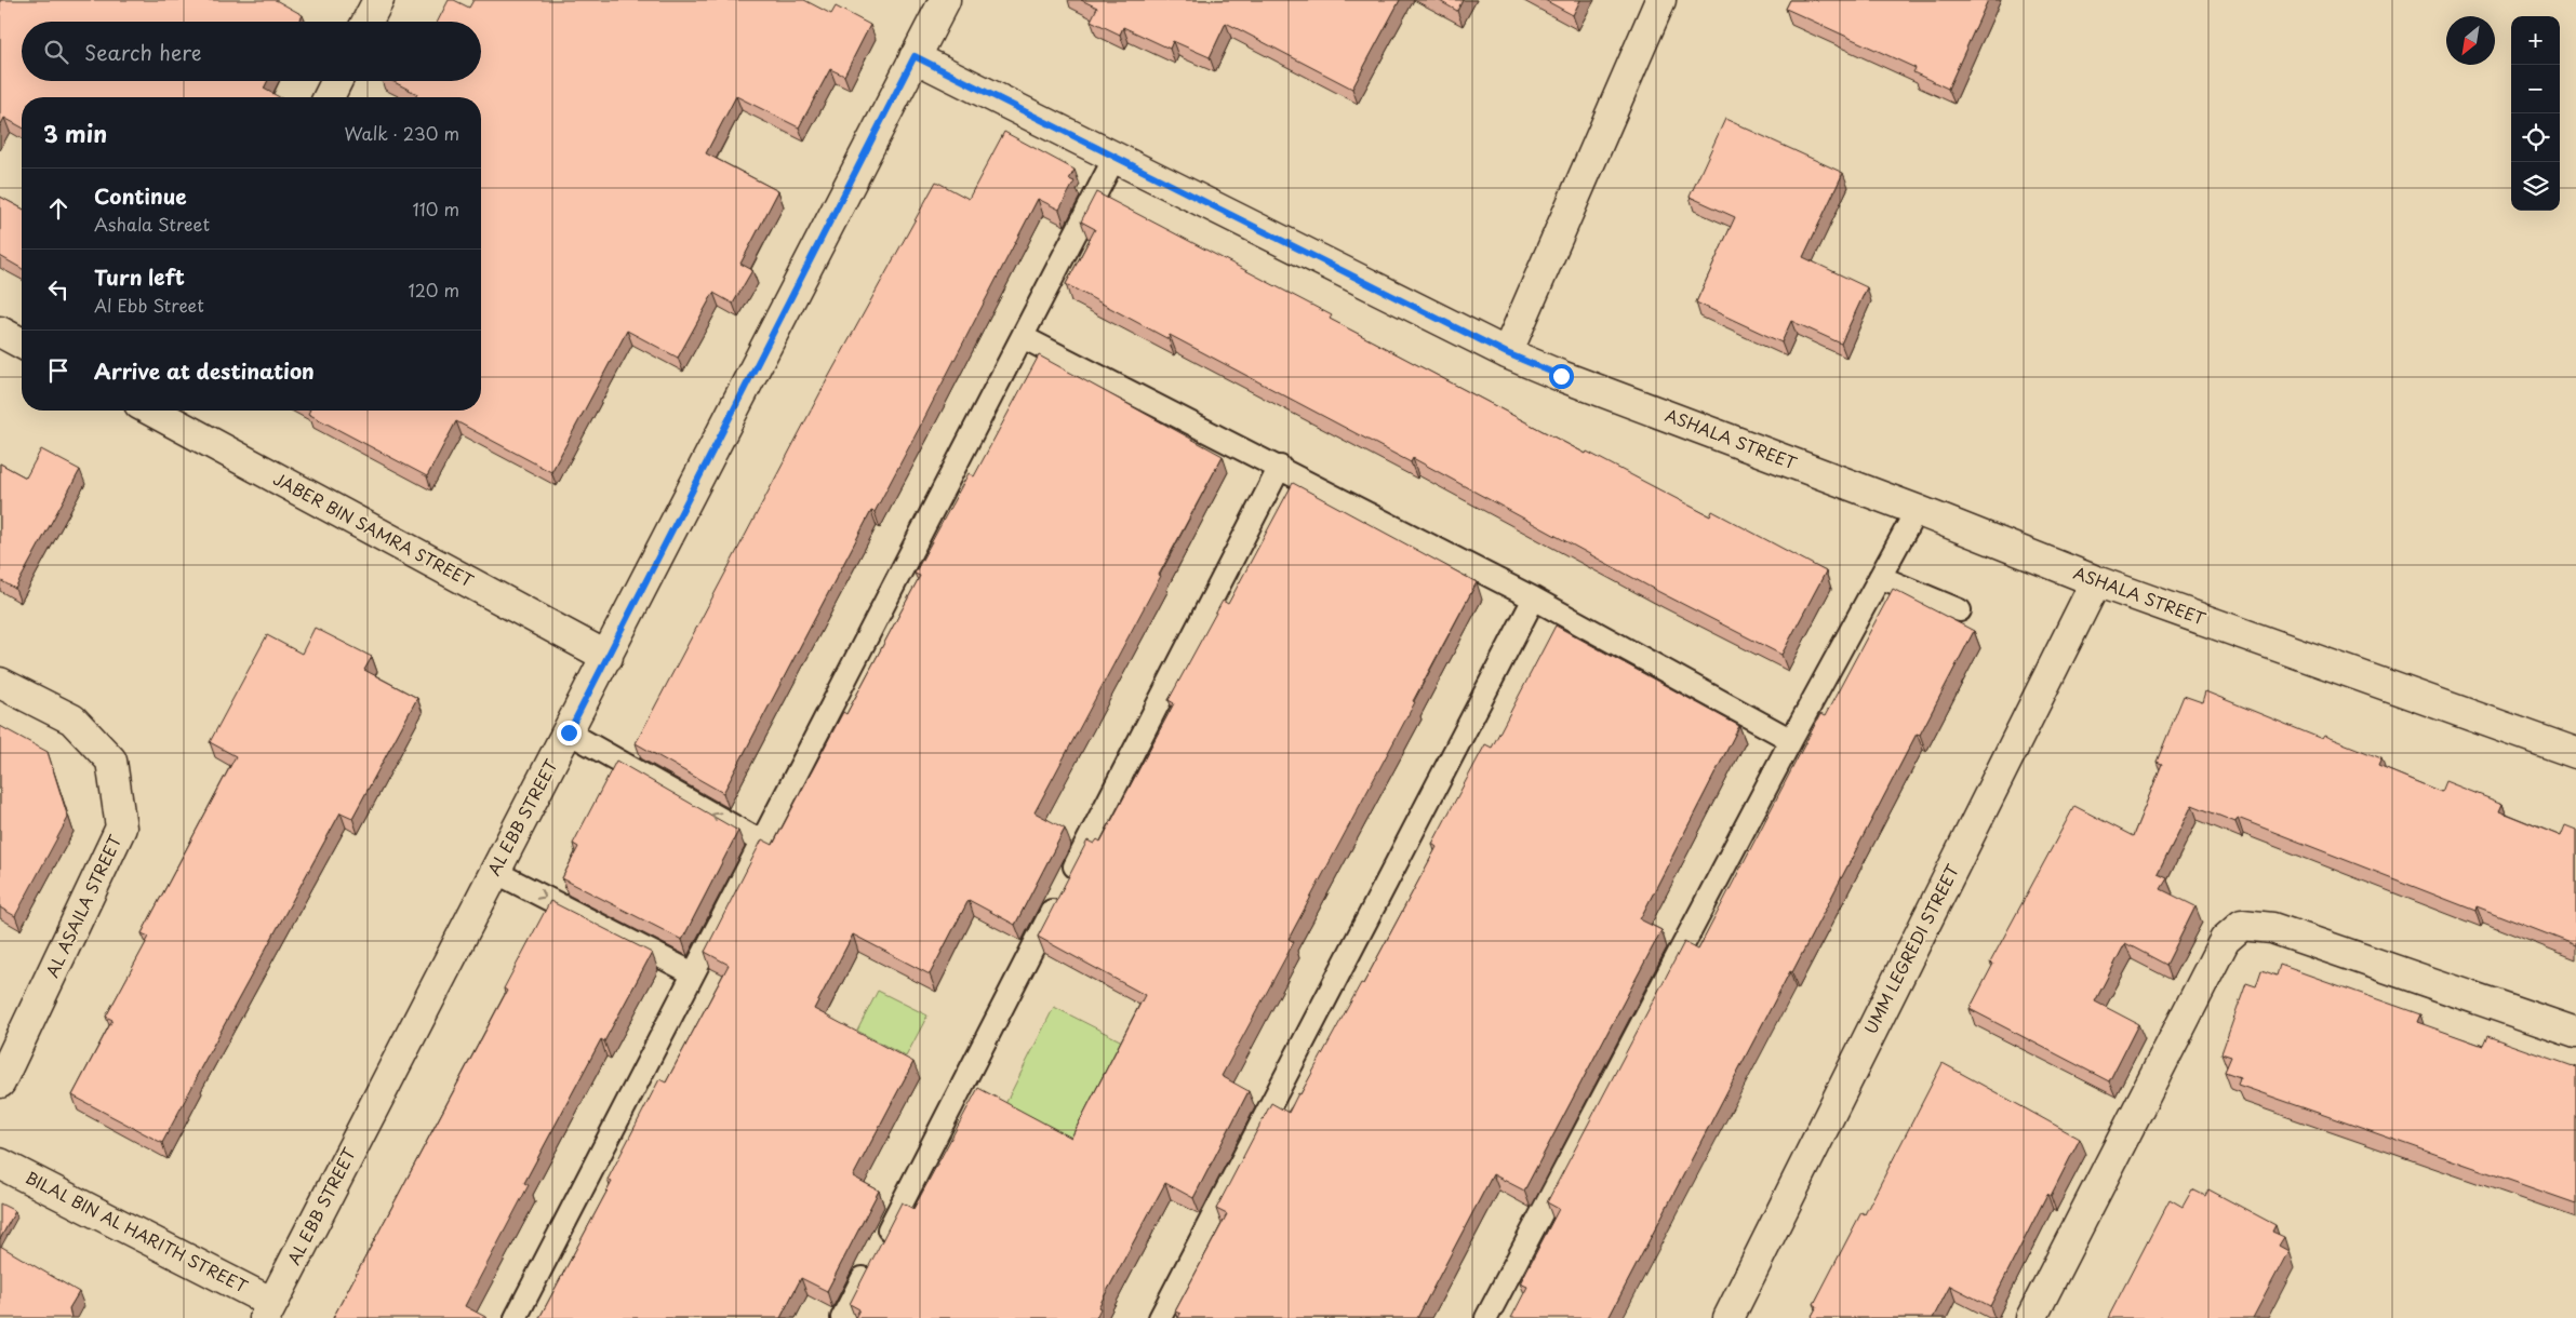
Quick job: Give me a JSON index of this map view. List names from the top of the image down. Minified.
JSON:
{"streets":{"street":["ASHALA STREET","JABER BIN SAMRA STREET","AL EBB STREET","AL ASAILA STREET","UMM LEGREDI STREET","BILAL BIN AL HARITH STREET"]},"crossings":[["ASHALA STREET","AL EBB STREET"],["ASHALA STREET","UMM LEGREDI STREET"],["JABER BIN SAMRA STREET","AL EBB STREET"],["AL EBB STREET","BILAL BIN AL HARITH STREET"]],"north":"bottom left","page":{"map_buttons":["+","−"],"search":"Search here","heading":["3 min","Walk · 230 m"],"list":[["Continue","Ashala Street","110 m"],["Turn left","Al Ebb Street","120 m"],"Arrive at destination"]}}
